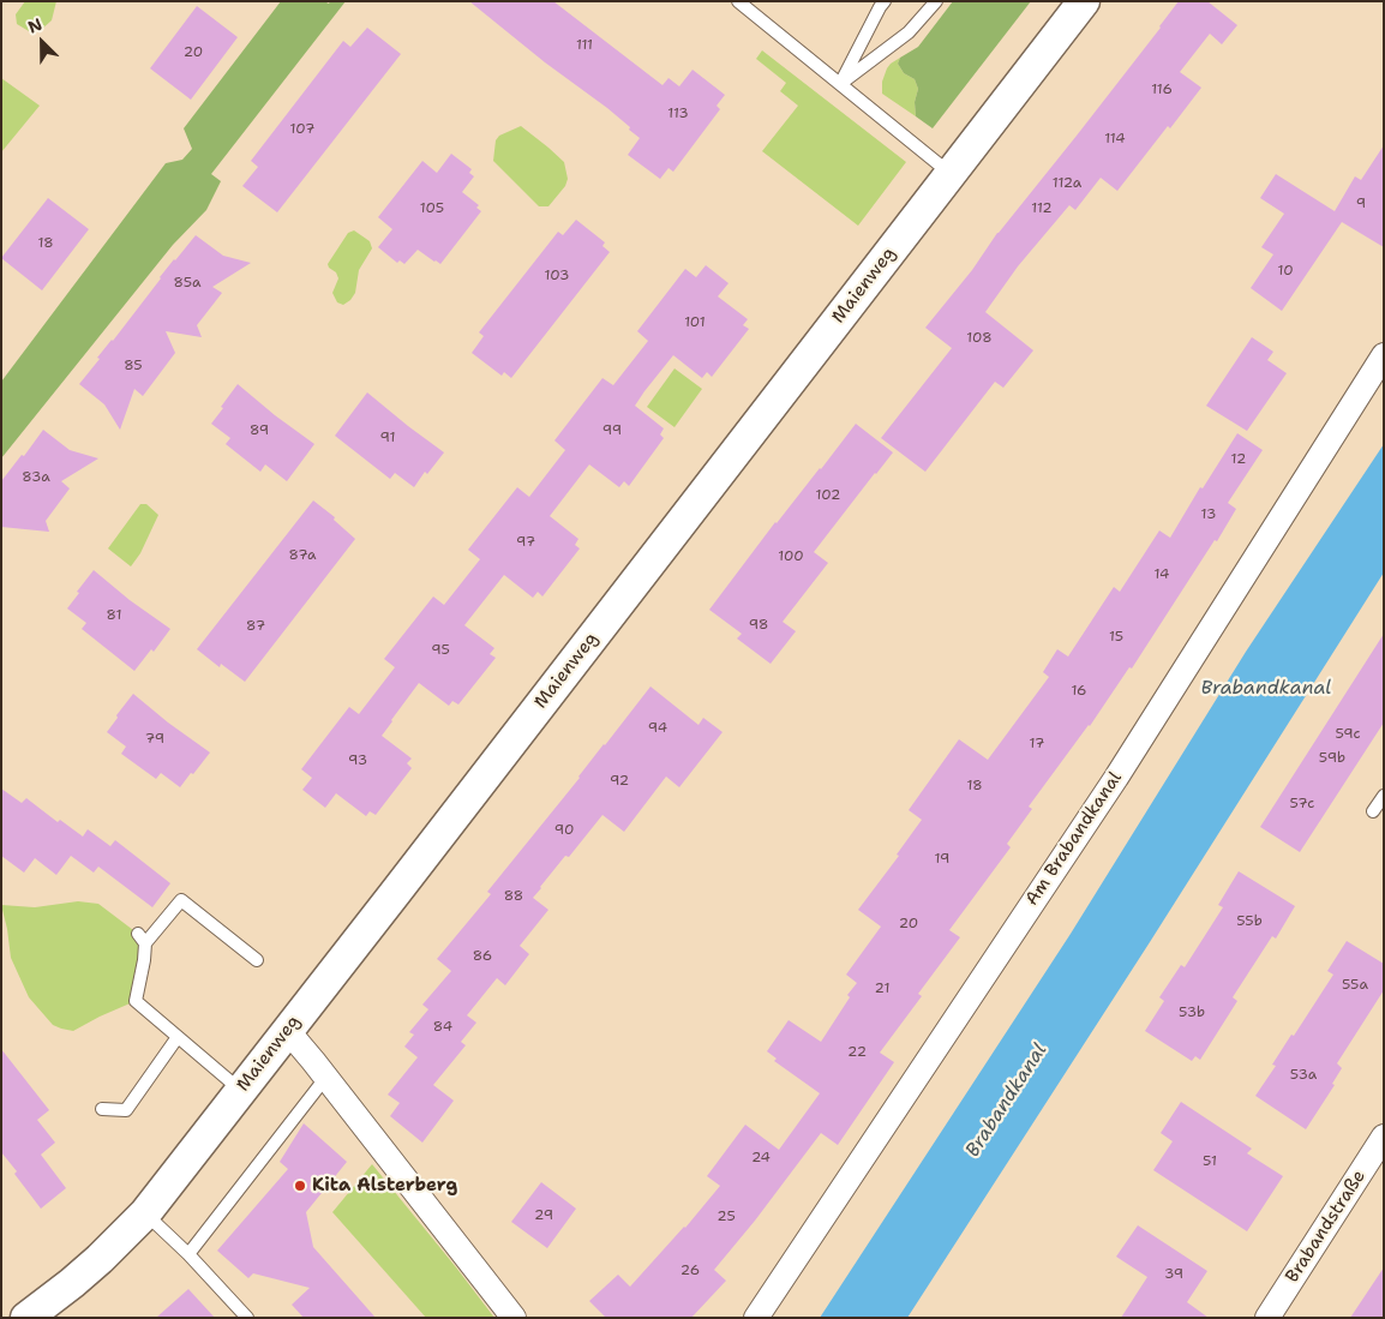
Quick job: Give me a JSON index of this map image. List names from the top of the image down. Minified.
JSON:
{"streets":{"street":["Maienweg","Am Brabandkanal","Brabandstraße"]},"water":["Brabandkanal"],"places":["Kita Alsterberg"],"house_numbers":["111","20","116","113","107","114","112a","9","105","112","18","10","103","85a","101","108","85","89","99","91","12","83a","102","13","97","87a","100","14","81","98","87","15","95","16","94","59c","79","17","59b","93","92","18","57c","90","19","88","55b","20","86","55a","21","53b","84","22","53a","24","51","29","25","26","39"],"north":"top left"}
